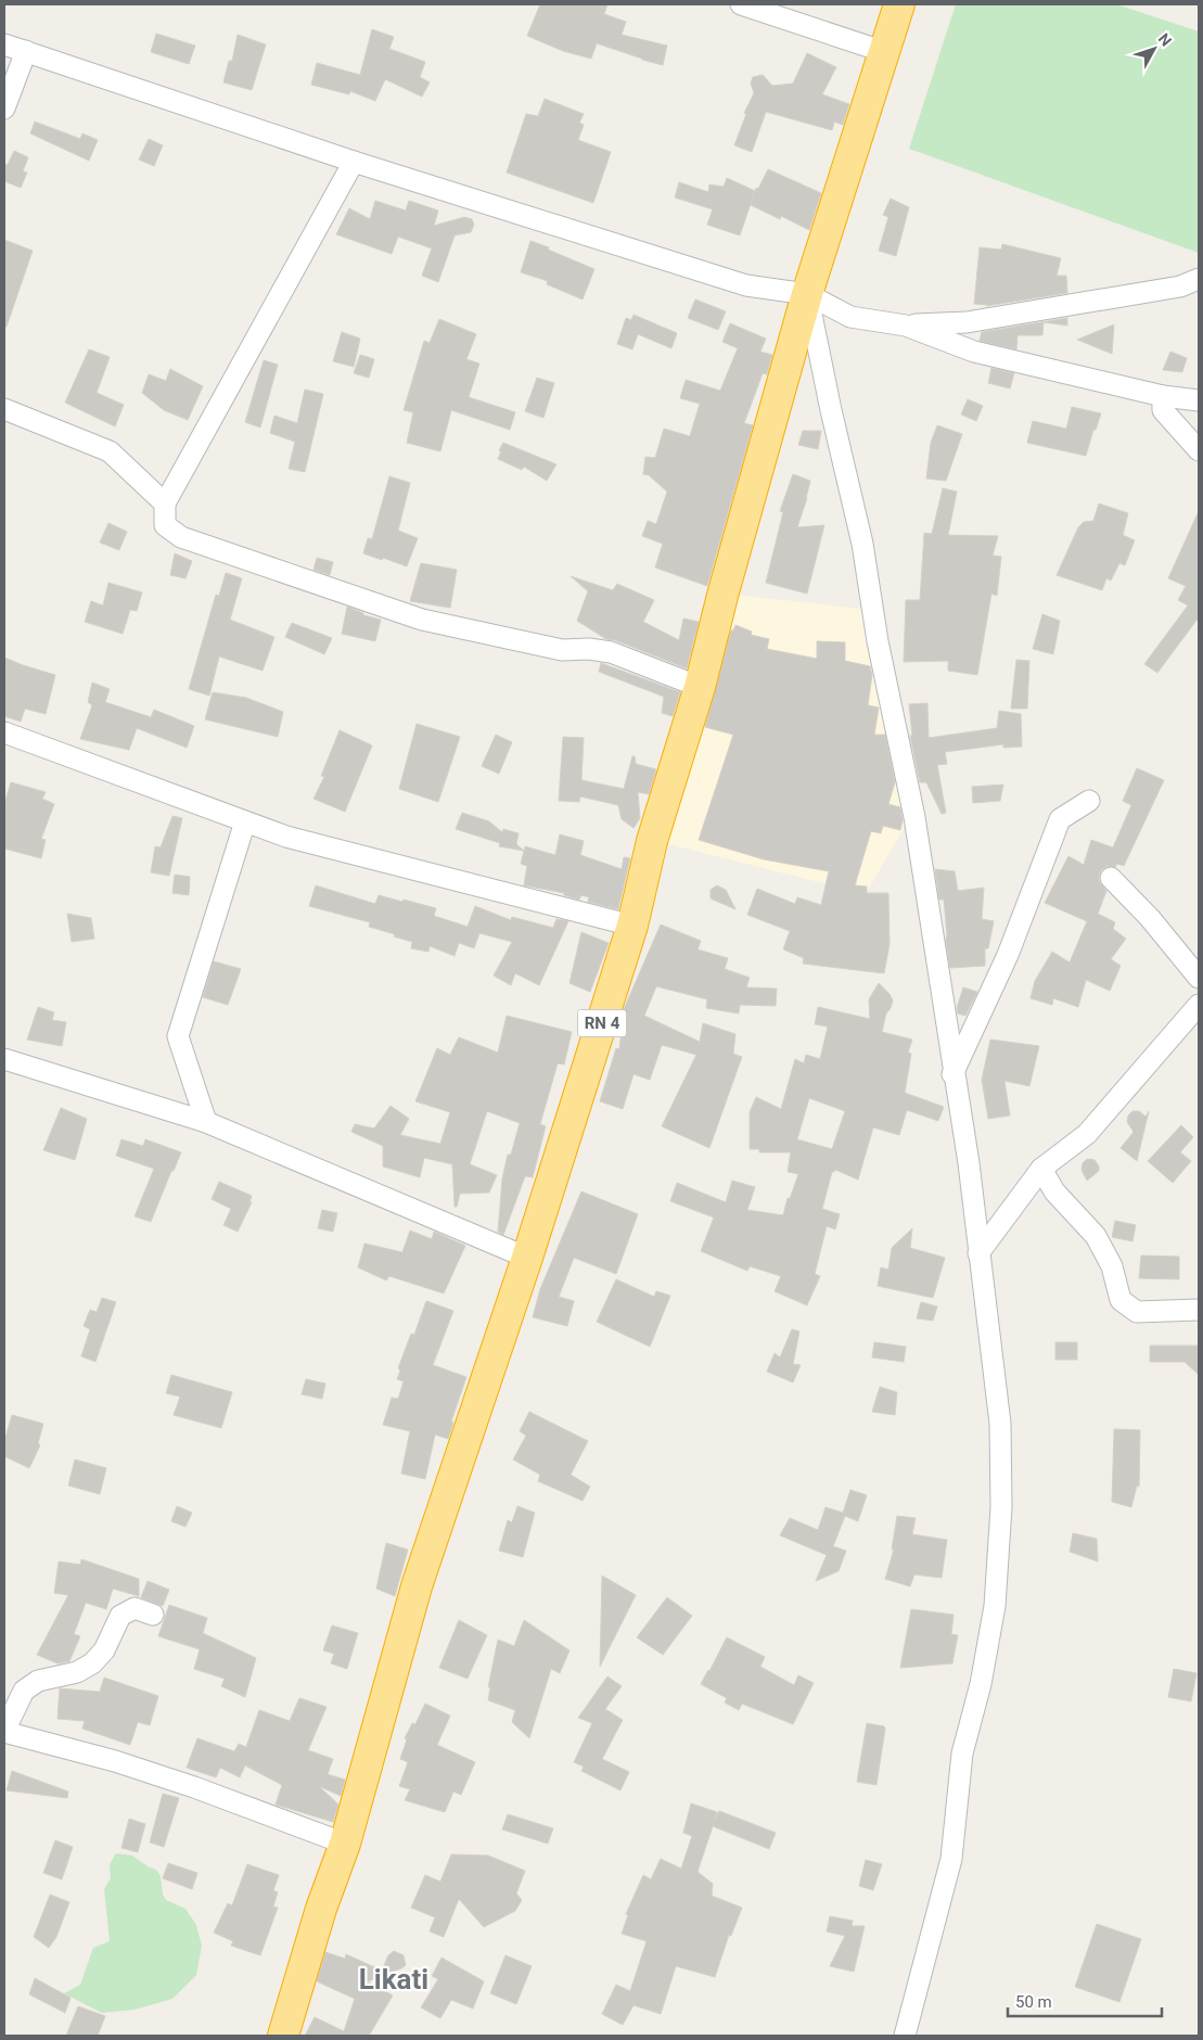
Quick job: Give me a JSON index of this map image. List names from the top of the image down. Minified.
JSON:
{"streets":{"highway":["RN 4"]},"districts":["Likati"],"scale_bar":"50 m","north":"top right"}
